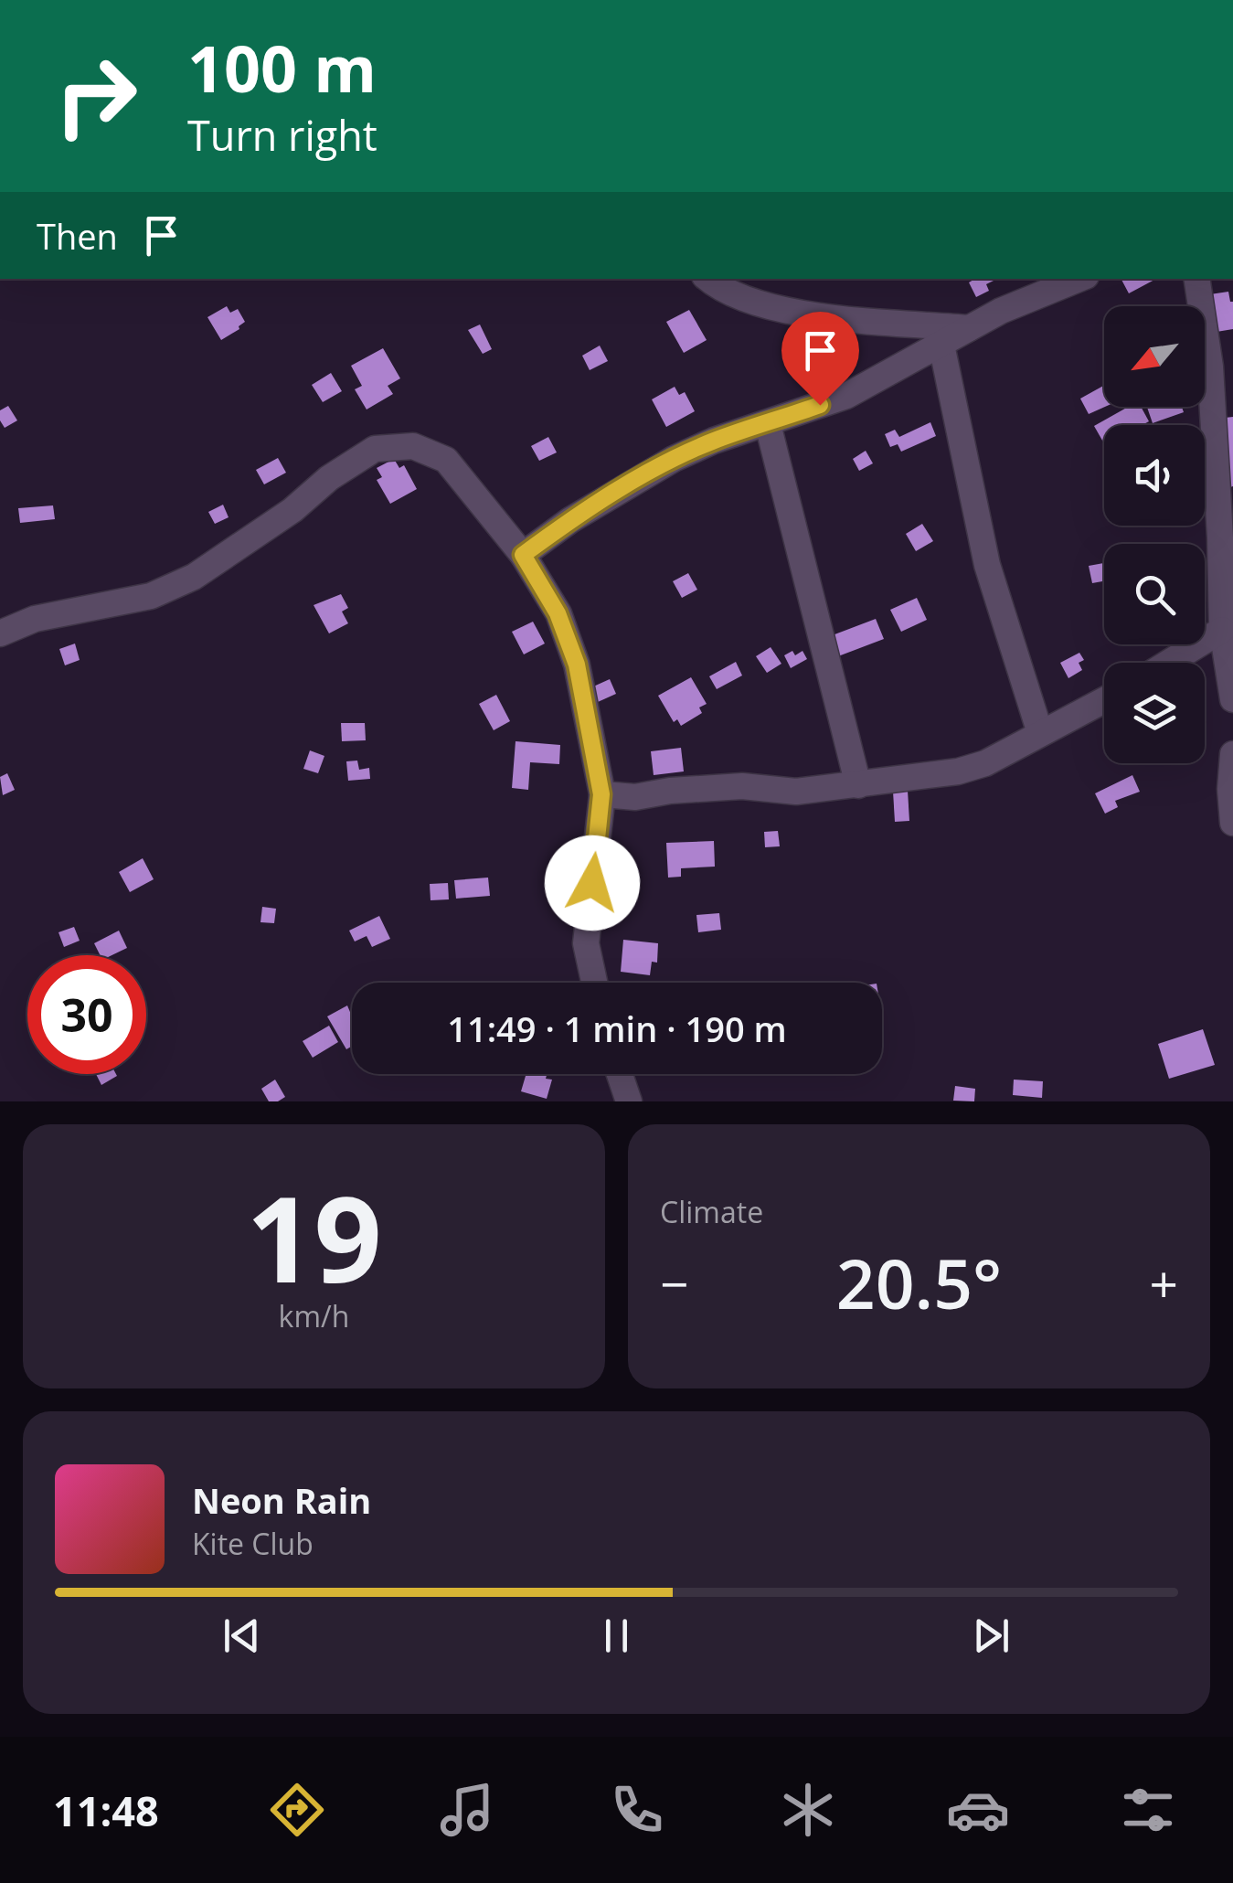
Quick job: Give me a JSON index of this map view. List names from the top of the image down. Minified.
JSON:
{"north":"bottom left","page":{"turn":["100 m","Turn right"],"then":"Then","limit":"30","trip":"11:49 · 1 min · 190 m","tile":[["19","km/h"],"Climate"],"heat":["−","20.5°","+"],"song":["Neon Rain","Kite Club"],"tabs":"11:48"}}
